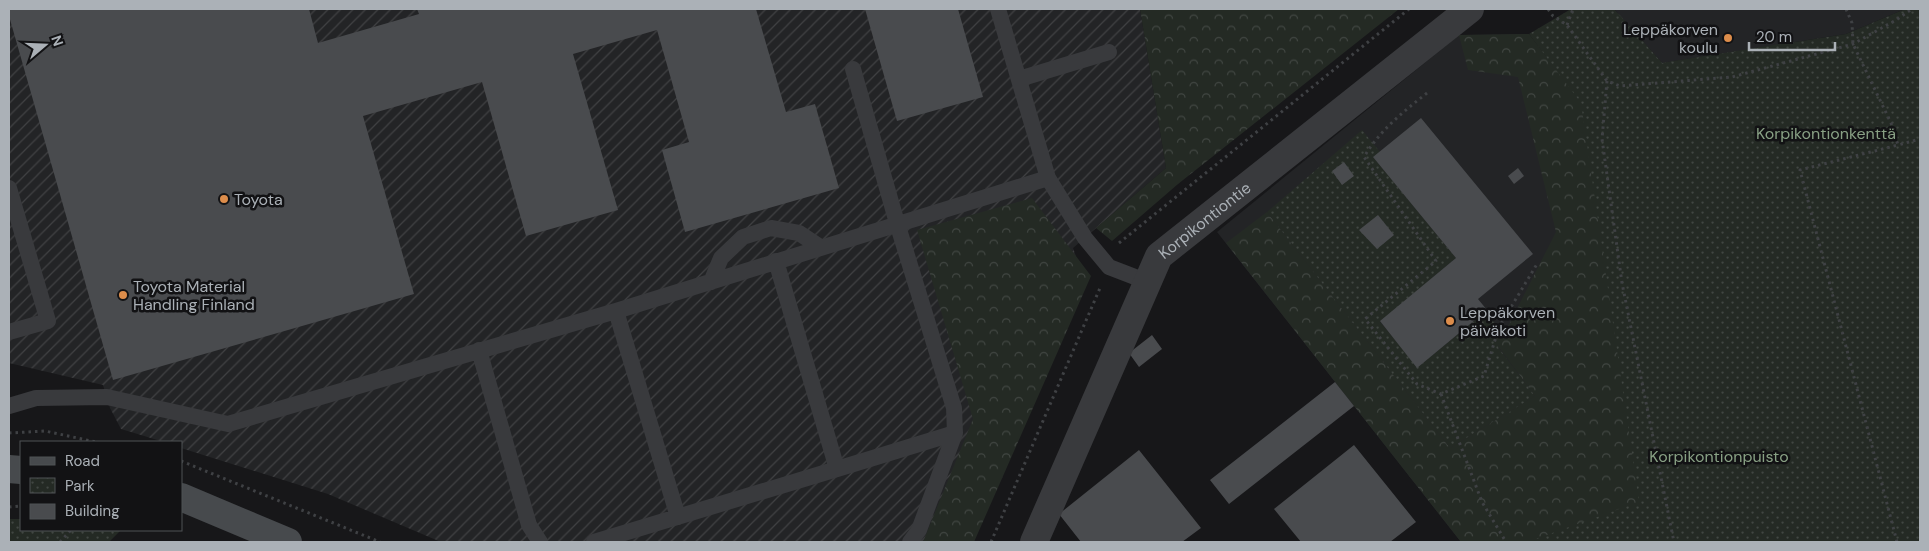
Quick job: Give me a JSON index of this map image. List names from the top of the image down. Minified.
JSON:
{"streets":{"street":["Korpikontiontie"]},"parks":["Korpikontionkenttä","Korpikontionpuisto"],"places":["Leppäkorven koulu","Toyota","Toyota Material Handling Finland","Leppäkorven päiväkoti"],"legend":["Road","Park","Building"],"scale_bar":"20 m","north":"right"}
